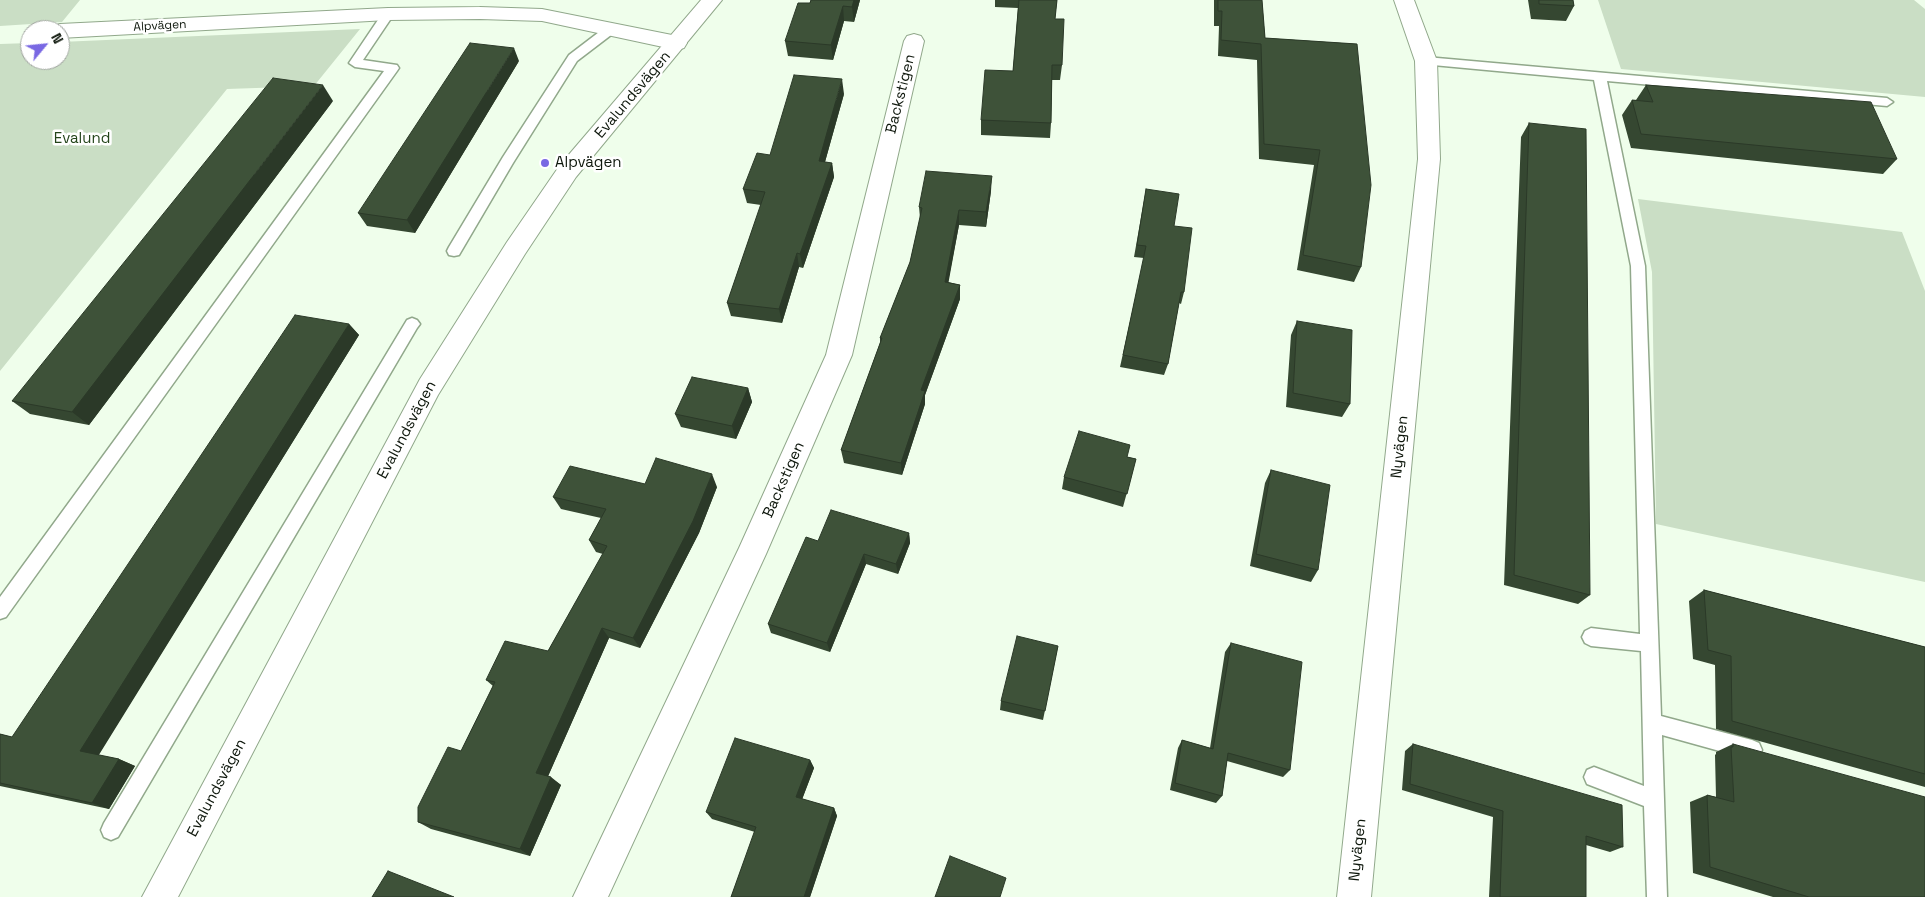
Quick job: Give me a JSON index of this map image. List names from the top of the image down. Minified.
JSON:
{"streets":{"street":["Alpvägen","Backstigen","Evalundsvägen","Nyvägen"]},"crossings":[["Alpvägen","Evalundsvägen"]],"parks":["Evalund"],"places":["Alpvägen"],"north":"top right"}
